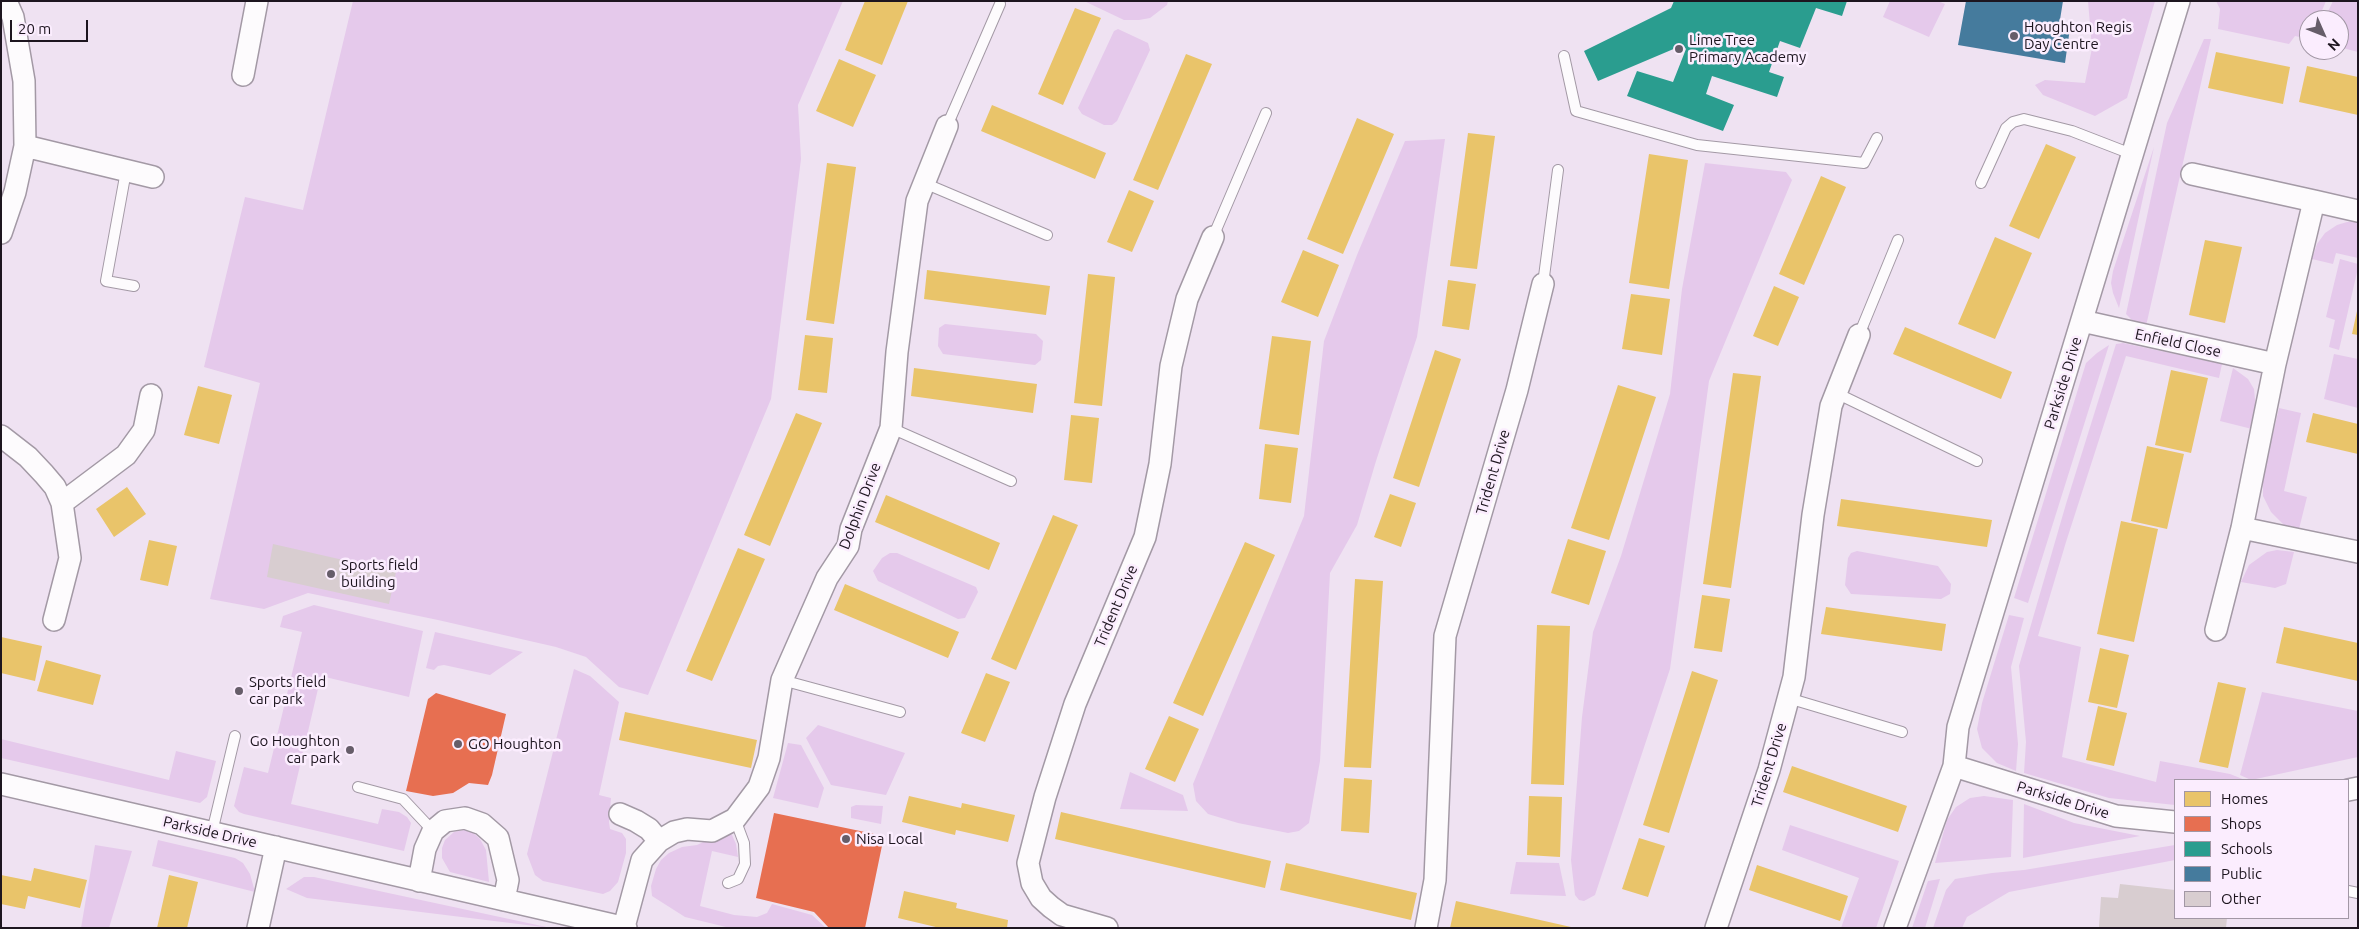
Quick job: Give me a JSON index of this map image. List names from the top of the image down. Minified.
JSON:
{"streets":{"street":["Enfield Close","Parkside Drive","Trident Drive","Dolphin Drive"]},"crossings":[["Enfield Close","Parkside Drive"],["Parkside Drive","Dolphin Drive"]],"places":["Houghton Regis Day Centre","Lime Tree Primary Academy","Sports field building","Sports field car park","GO Houghton","Go Houghton car park","Nisa Local"],"legend":["Homes","Shops","Schools","Public","Other"],"scale_bar":"20 m","north":"bottom right"}
